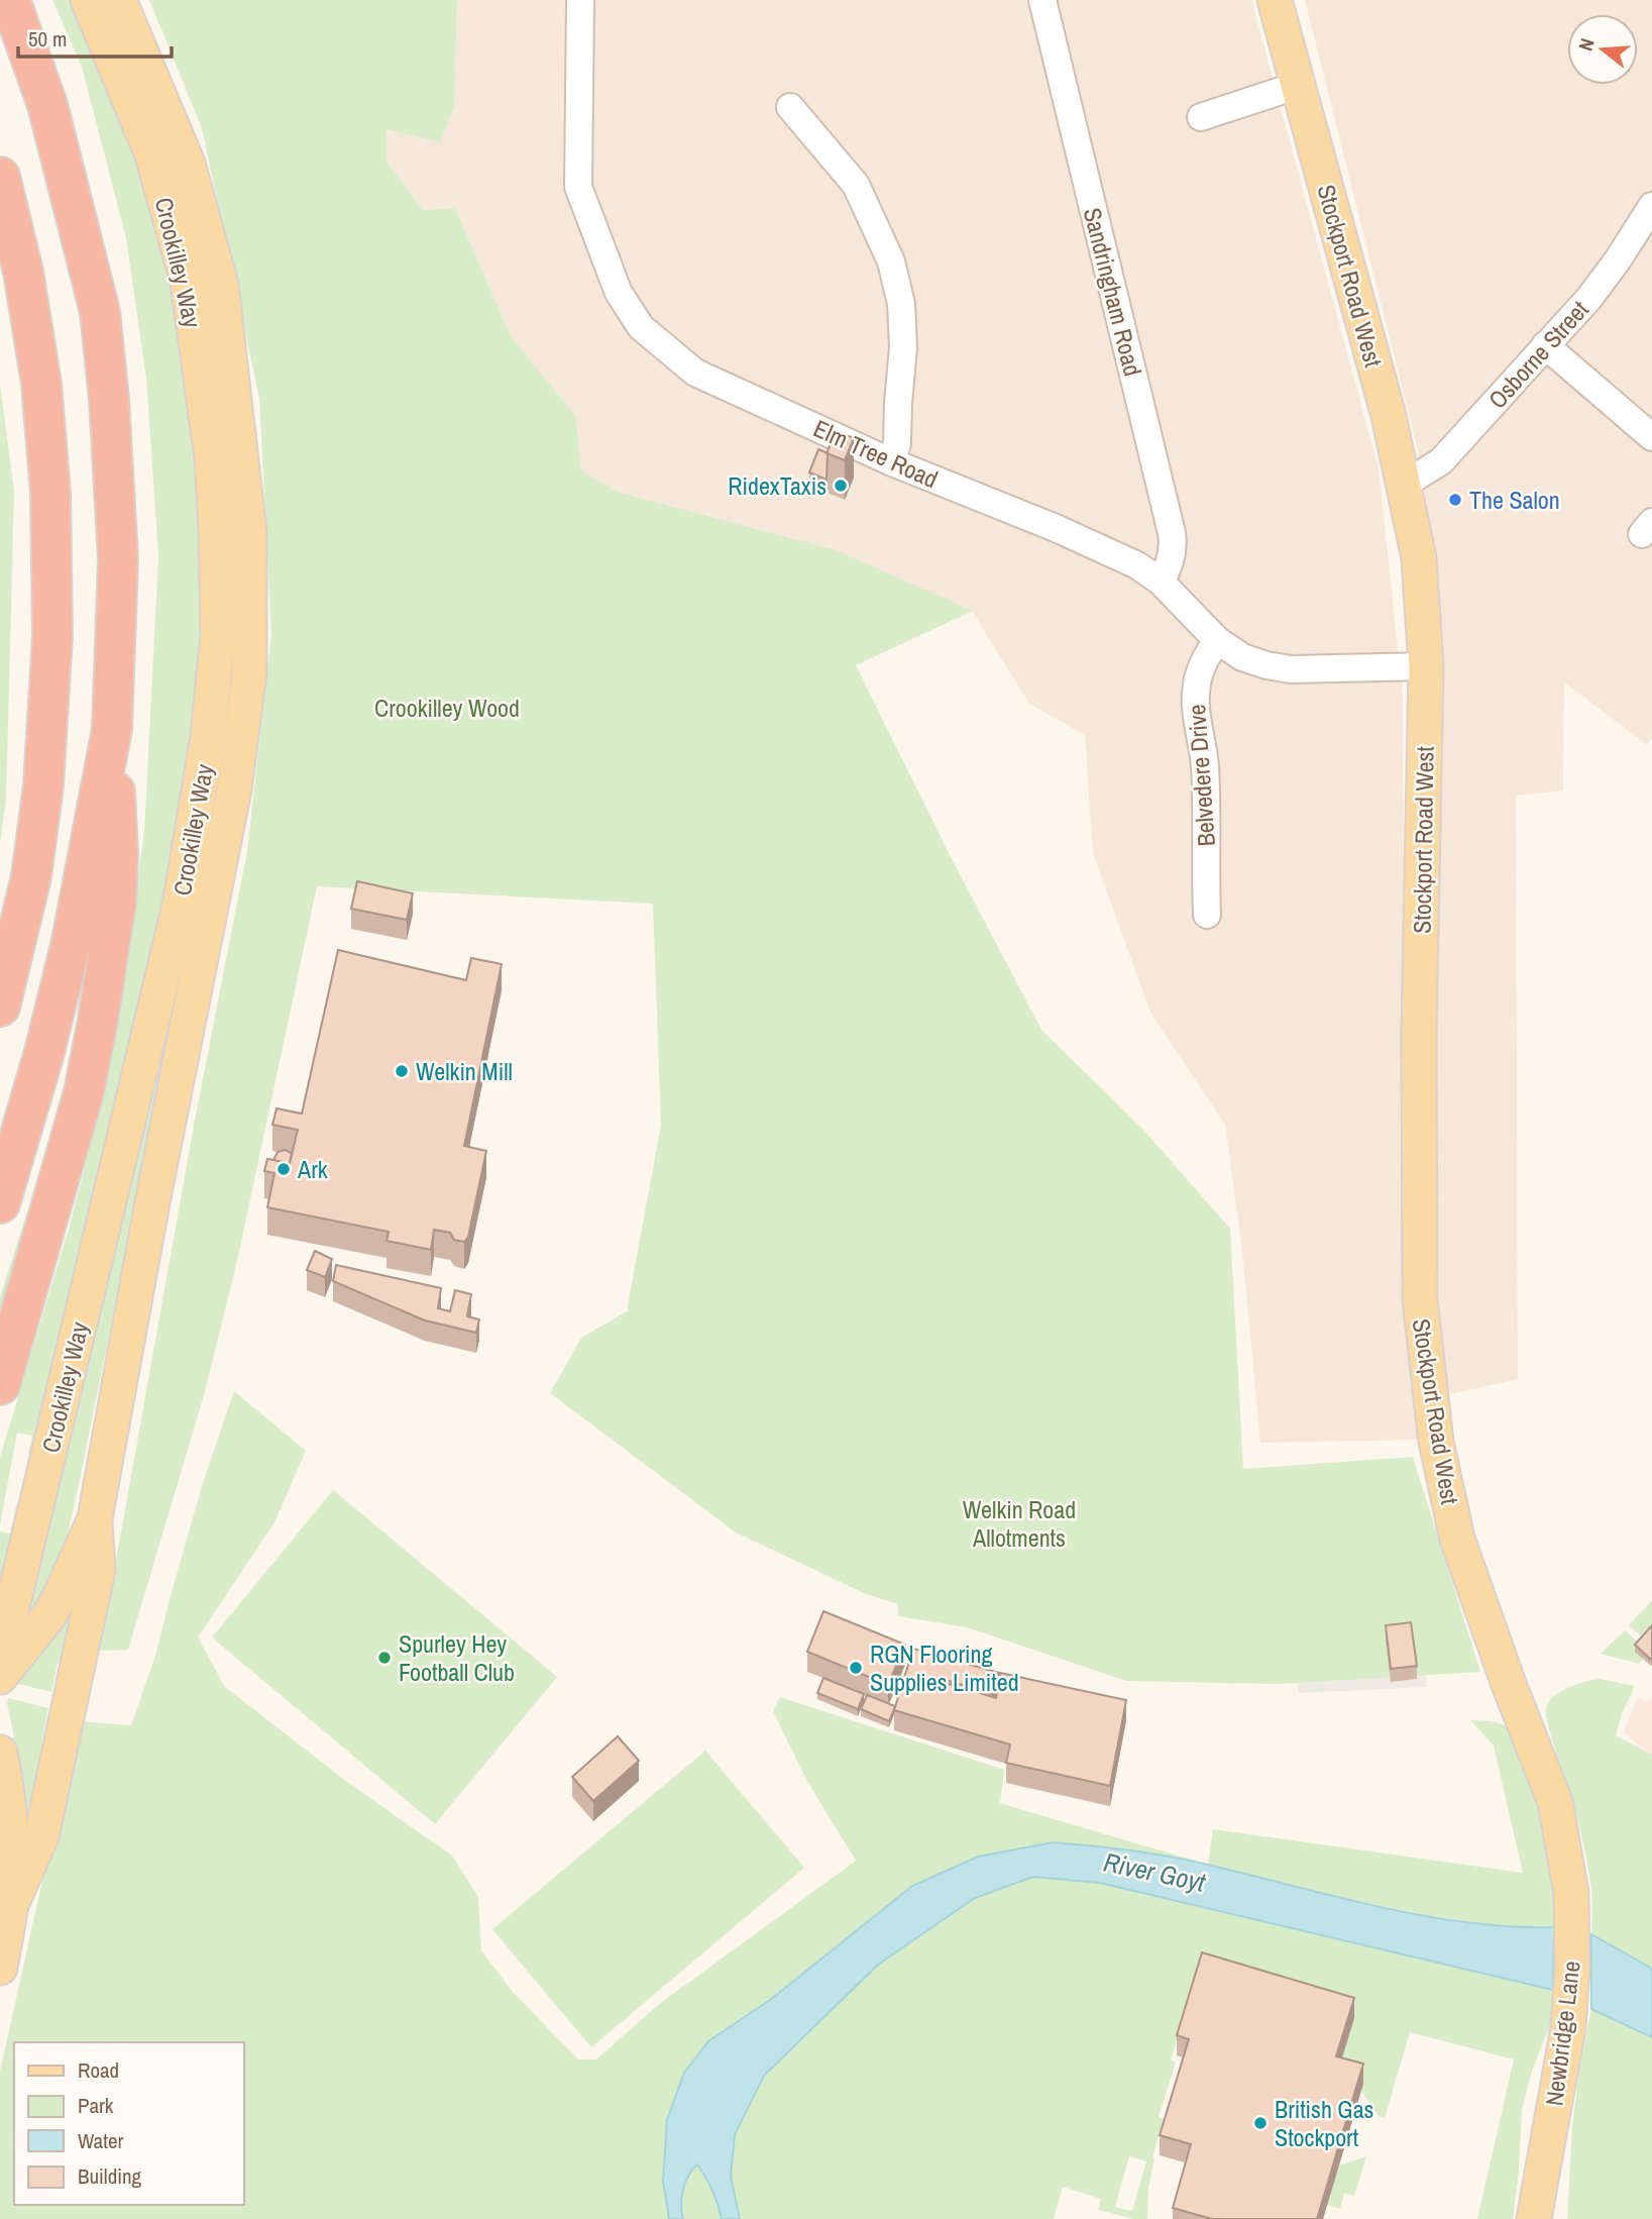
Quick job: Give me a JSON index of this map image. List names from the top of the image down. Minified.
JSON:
{"streets":{"main road":["Crookilley Way","Stockport Road West","Newbridge Lane"],"street":["Sandringham Road","Osborne Street","Elm Tree Road","Belvedere Drive"]},"crossings":[["Stockport Road West","Osborne Street"],["Stockport Road West","Elm Tree Road"],["Stockport Road West","Newbridge Lane"],["Sandringham Road","Elm Tree Road"],["Elm Tree Road","Belvedere Drive"]],"water":["River Goyt"],"parks":["Crookilley Wood","Welkin Road Allotments"],"places":["RidexTaxis","The Salon","Welkin Mill","Ark","Spurley Hey Football Club","RGN Flooring Supplies Limited","British Gas Stockport"],"legend":["Road","Park","Water","Building"],"scale_bar":"50 m","north":"left"}
